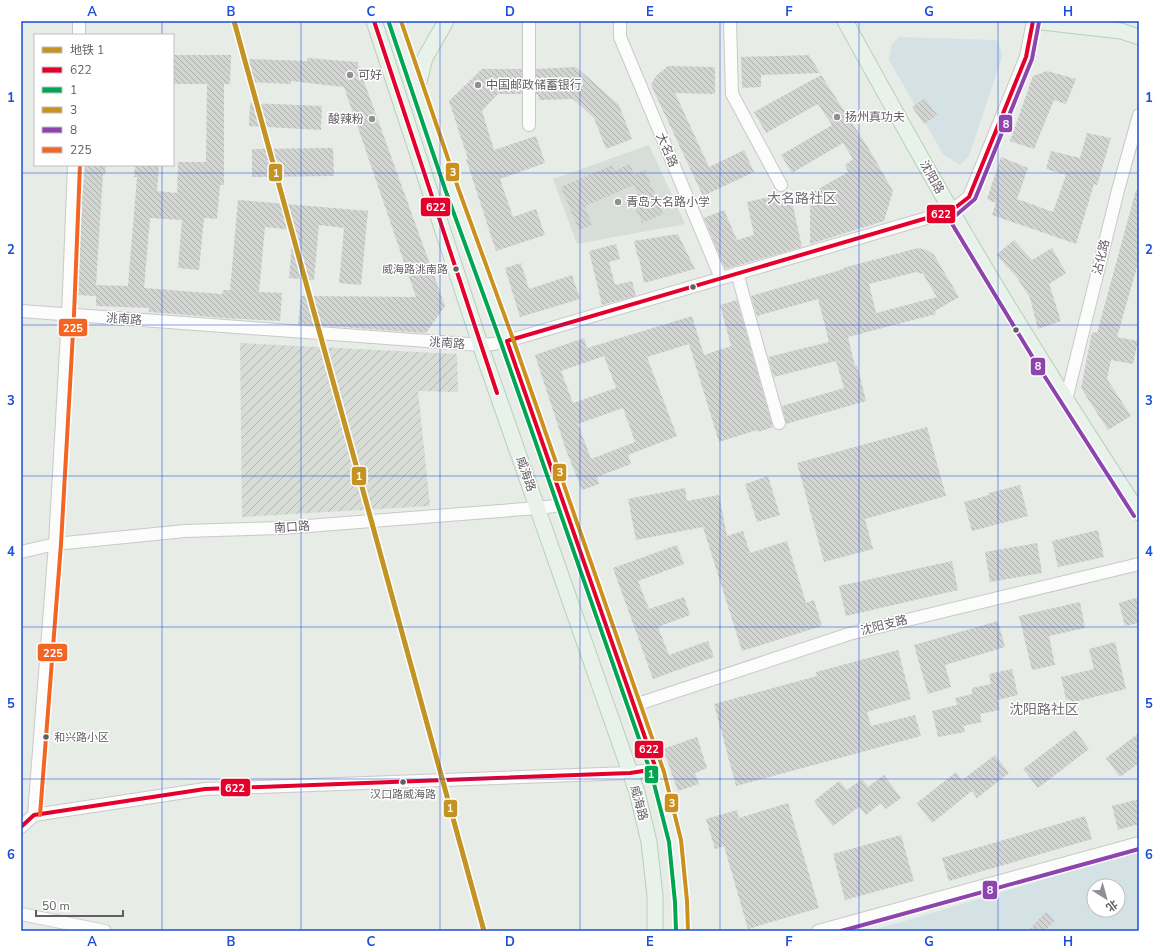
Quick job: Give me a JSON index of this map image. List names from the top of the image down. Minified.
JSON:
{"streets":{"main road":["沈阳路","威海路"],"street":["大名路","沾化路","洮南路","南口路","沈阳支路"]},"crossings":[["大名路","洮南路"],["沈阳路","沾化路"],["沈阳路","洮南路"],["洮南路","威海路"],["威海路","南口路"],["威海路","沈阳支路"]],"districts":["大名路社区","沈阳路社区"],"places":["可好","中国邮政储蓄银行","扬州真功夫","酸辣粉","青岛大名路小学","威海路洮南路","和兴路小区","汉口路威海路"],"lines":["metro line 1","transit line 622","transit line 3","transit line 8","transit line 1","transit line 225"],"legend":["地铁 1","622","1","3","8","225"],"scale_bar":"50 m","north":"bottom right","grid":{"columns":["A","B","C","D","E","F","G","H"],"rows":["1","2","3","4","5","6"]}}
